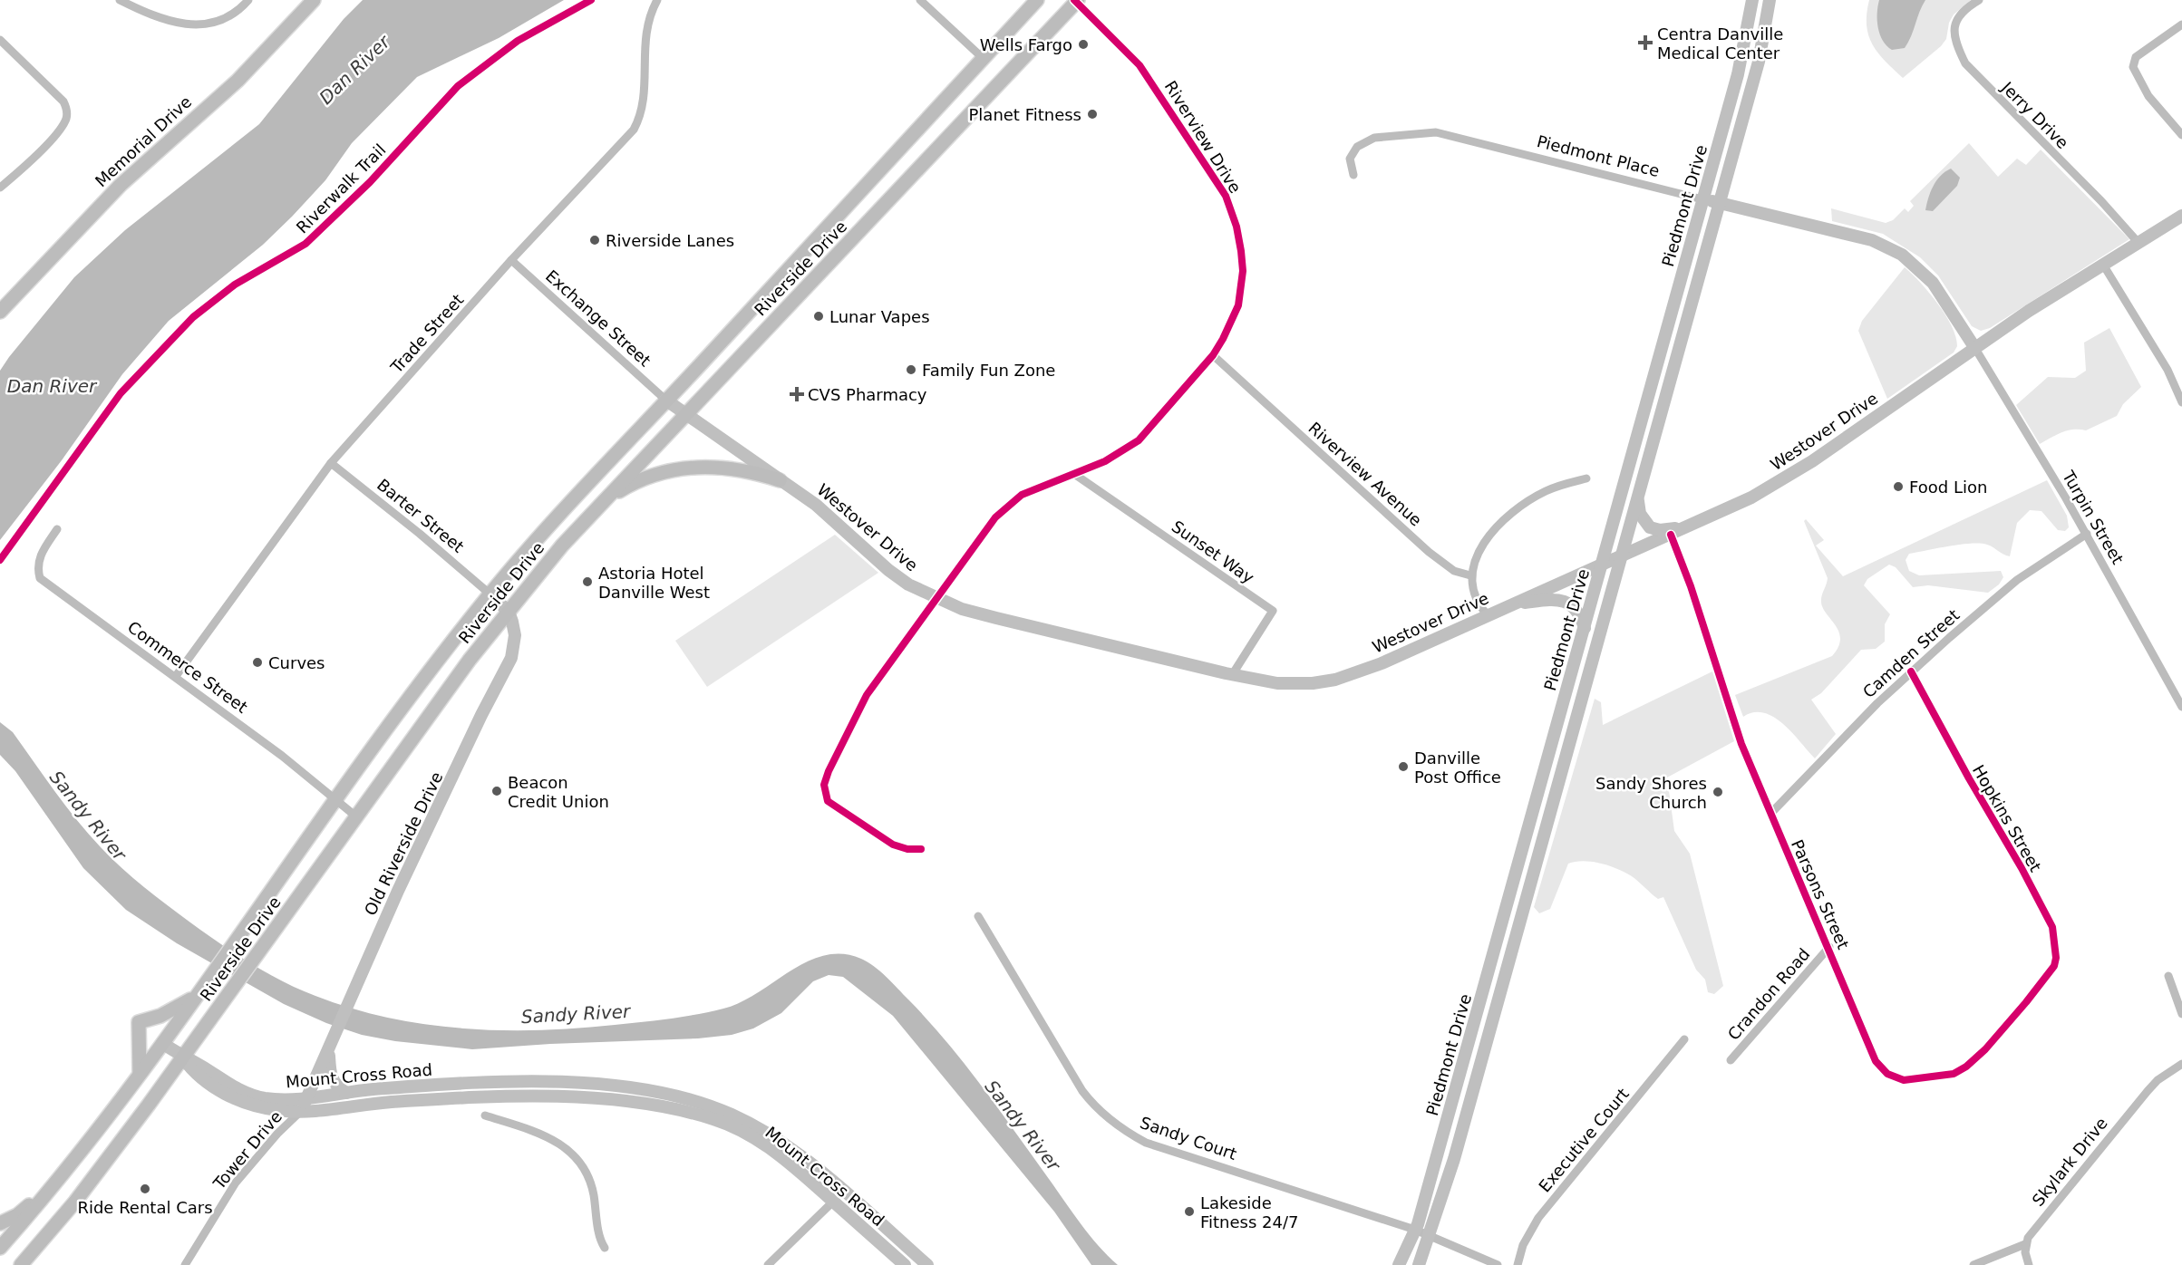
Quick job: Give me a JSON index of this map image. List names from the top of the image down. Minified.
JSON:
{"streets":{"main road":["Memorial Drive","Piedmont Place","Piedmont Drive","Riverside Drive","Westover Drive","Old Riverside Drive","Mount Cross Road"],"street":["Jerry Drive","Riverview Drive","Exchange Street","Trade Street","Riverview Avenue","Barter Street","Turpin Street","Sunset Way","Camden Street","Commerce Street","Hopkins Street","Parsons Street","Crandon Road","Sandy Court","Executive Court","Tower Drive","Skylark Drive"],"cycle path":["Riverwalk Trail"]},"crossings":[["Jerry Drive","Westover Drive"],["Riverview Drive","Riverside Drive"],["Riverview Drive","Westover Drive"],["Riverview Drive","Riverview Avenue"],["Riverview Drive","Sunset Way"],["Piedmont Place","Piedmont Drive"],["Piedmont Place","Westover Drive"],["Piedmont Place","Turpin Street"],["Piedmont Drive","Westover Drive"],["Piedmont Drive","Sandy Court"],["Riverside Drive","Exchange Street"],["Riverside Drive","Westover Drive"],["Riverside Drive","Barter Street"],["Riverside Drive","Commerce Street"],["Riverside Drive","Old Riverside Drive"],["Riverside Drive","Mount Cross Road"],["Exchange Street","Trade Street"],["Exchange Street","Westover Drive"],["Trade Street","Barter Street"],["Trade Street","Commerce Street"],["Westover Drive","Turpin Street"],["Westover Drive","Sunset Way"],["Westover Drive","Parsons Street"],["Turpin Street","Camden Street"],["Camden Street","Hopkins Street"],["Camden Street","Parsons Street"],["Hopkins Street","Parsons Street"],["Old Riverside Drive","Mount Cross Road"],["Old Riverside Drive","Tower Drive"],["Parsons Street","Crandon Road"],["Mount Cross Road","Tower Drive"]],"water":["Dan River","Sandy River"],"places":{"health":["Centra Danville Medical Center","CVS Pharmacy"],"other":["Wells Fargo","Planet Fitness","Riverside Lanes","Lunar Vapes","Family Fun Zone","Food Lion","Astoria Hotel Danville West","Curves","Danville Post Office","Beacon Credit Union","Sandy Shores Church","Ride Rental Cars","Lakeside Fitness 24/7"]}}
